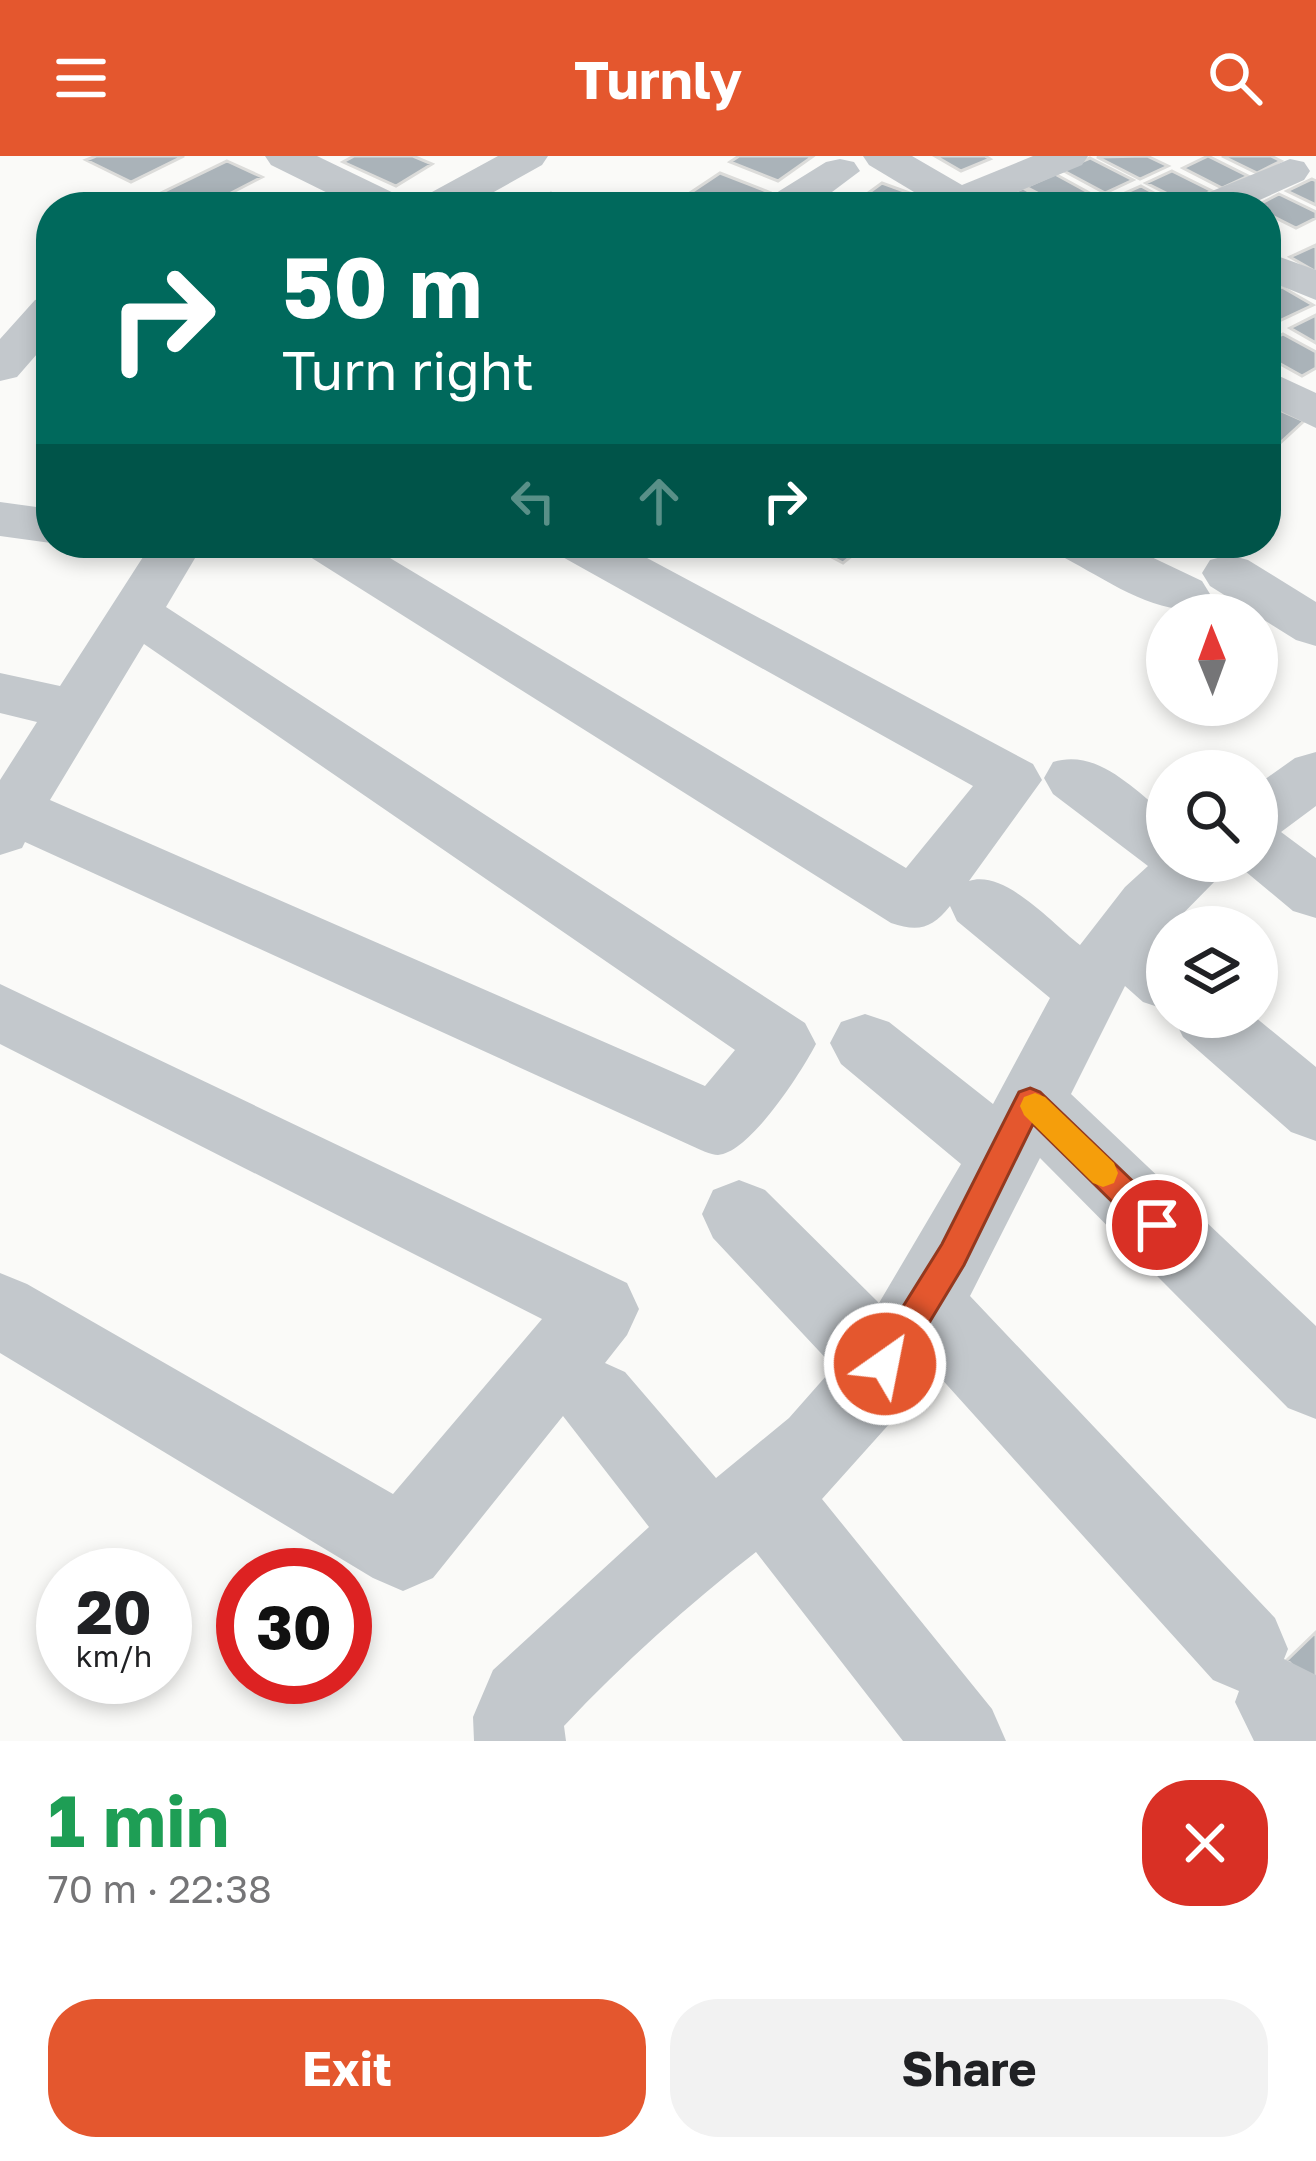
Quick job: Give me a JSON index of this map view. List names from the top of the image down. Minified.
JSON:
{"north":"top","page":{"header":"Turnly","turn":["50 m","Turn right"],"speed":"20 km/h","limit":"30","heading":["1 min","70 m · 22:38"],"buttons":["Exit","Share"]}}
